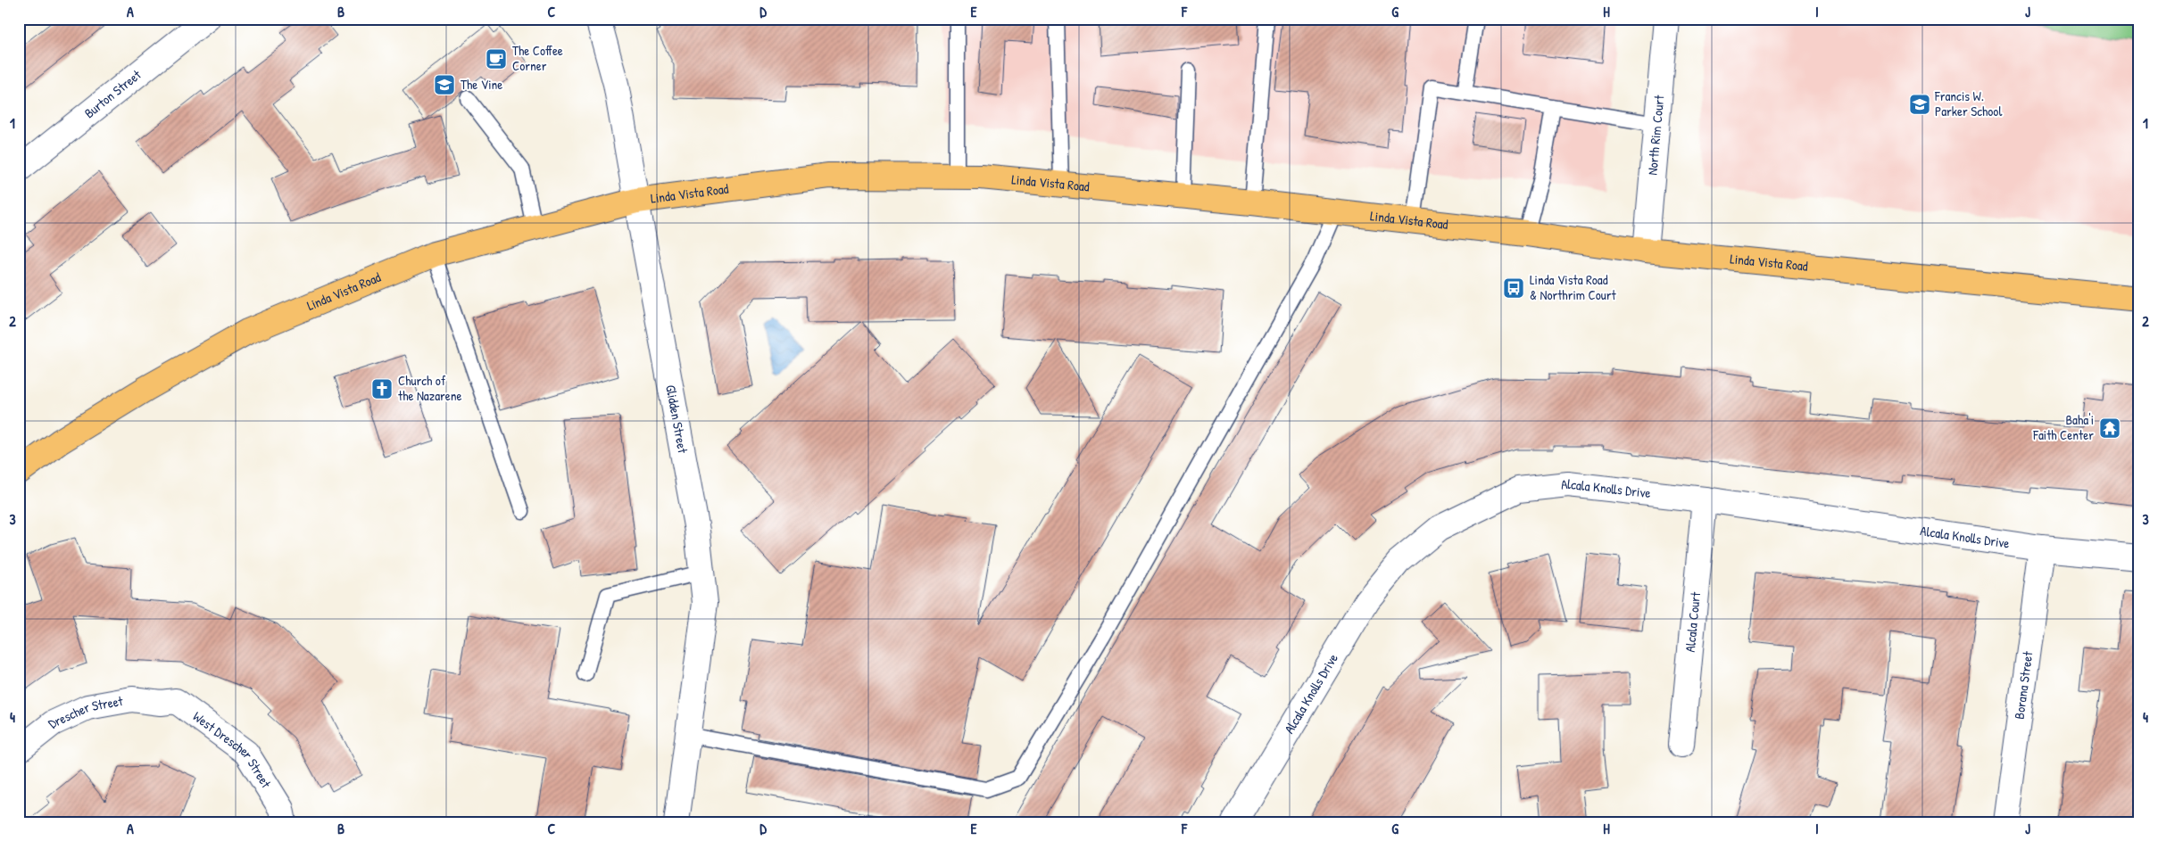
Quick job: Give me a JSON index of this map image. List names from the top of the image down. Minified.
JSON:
{"streets":{"main road":["Linda Vista Road"],"street":["Burton Street","North Rim Court","Glidden Street","Alcala Knolls Drive","Alcala Court","Borana Street","Drescher Street","West Drescher Street"]},"crossings":[["North Rim Court","Linda Vista Road"],["Linda Vista Road","Glidden Street"],["Alcala Knolls Drive","Alcala Court"],["Alcala Knolls Drive","Borana Street"],["Drescher Street","West Drescher Street"]],"places":{"cafe":["The Coffee Corner"],"school or university":["The Vine","Francis W. Parker School"],"bus stop":["Linda Vista Road & Northrim Court"],"church":["Church of the Nazarene"],"temple":["Baha'i Faith Center"]},"grid":{"columns":["A","B","C","D","E","F","G","H","I","J"],"rows":["1","2","3","4"]}}
